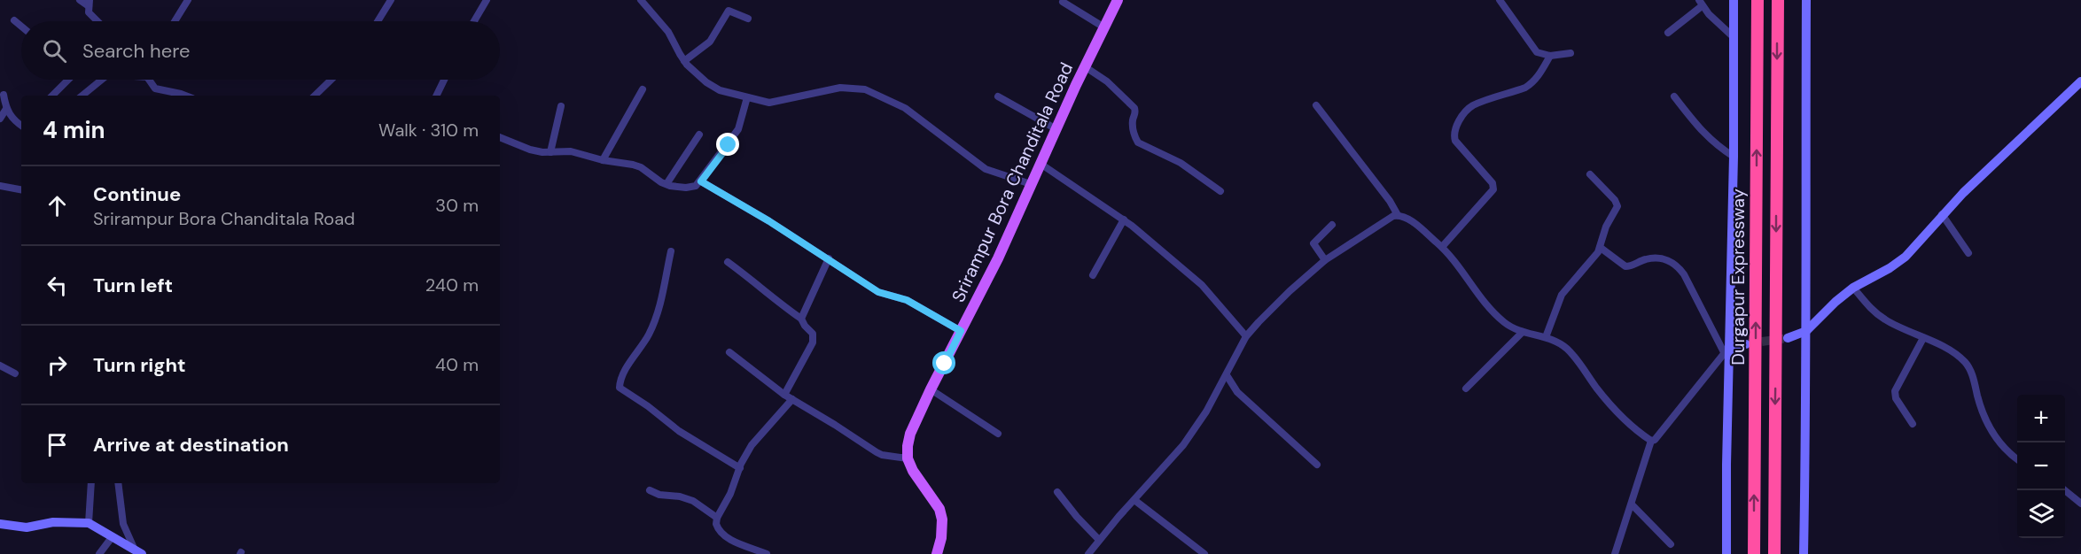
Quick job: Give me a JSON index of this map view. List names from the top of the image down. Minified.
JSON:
{"streets":{"highway":["Durgapur Expressway"],"main road":["Srirampur Bora Chanditala Road"]},"page":{"search":"Search here","heading":["4 min","Walk · 310 m"],"list":[["Continue","Srirampur Bora Chanditala Road","30 m"],["Turn left","240 m"],["Turn right","40 m"],"Arrive at destination"],"map_buttons":["+","−"]}}
